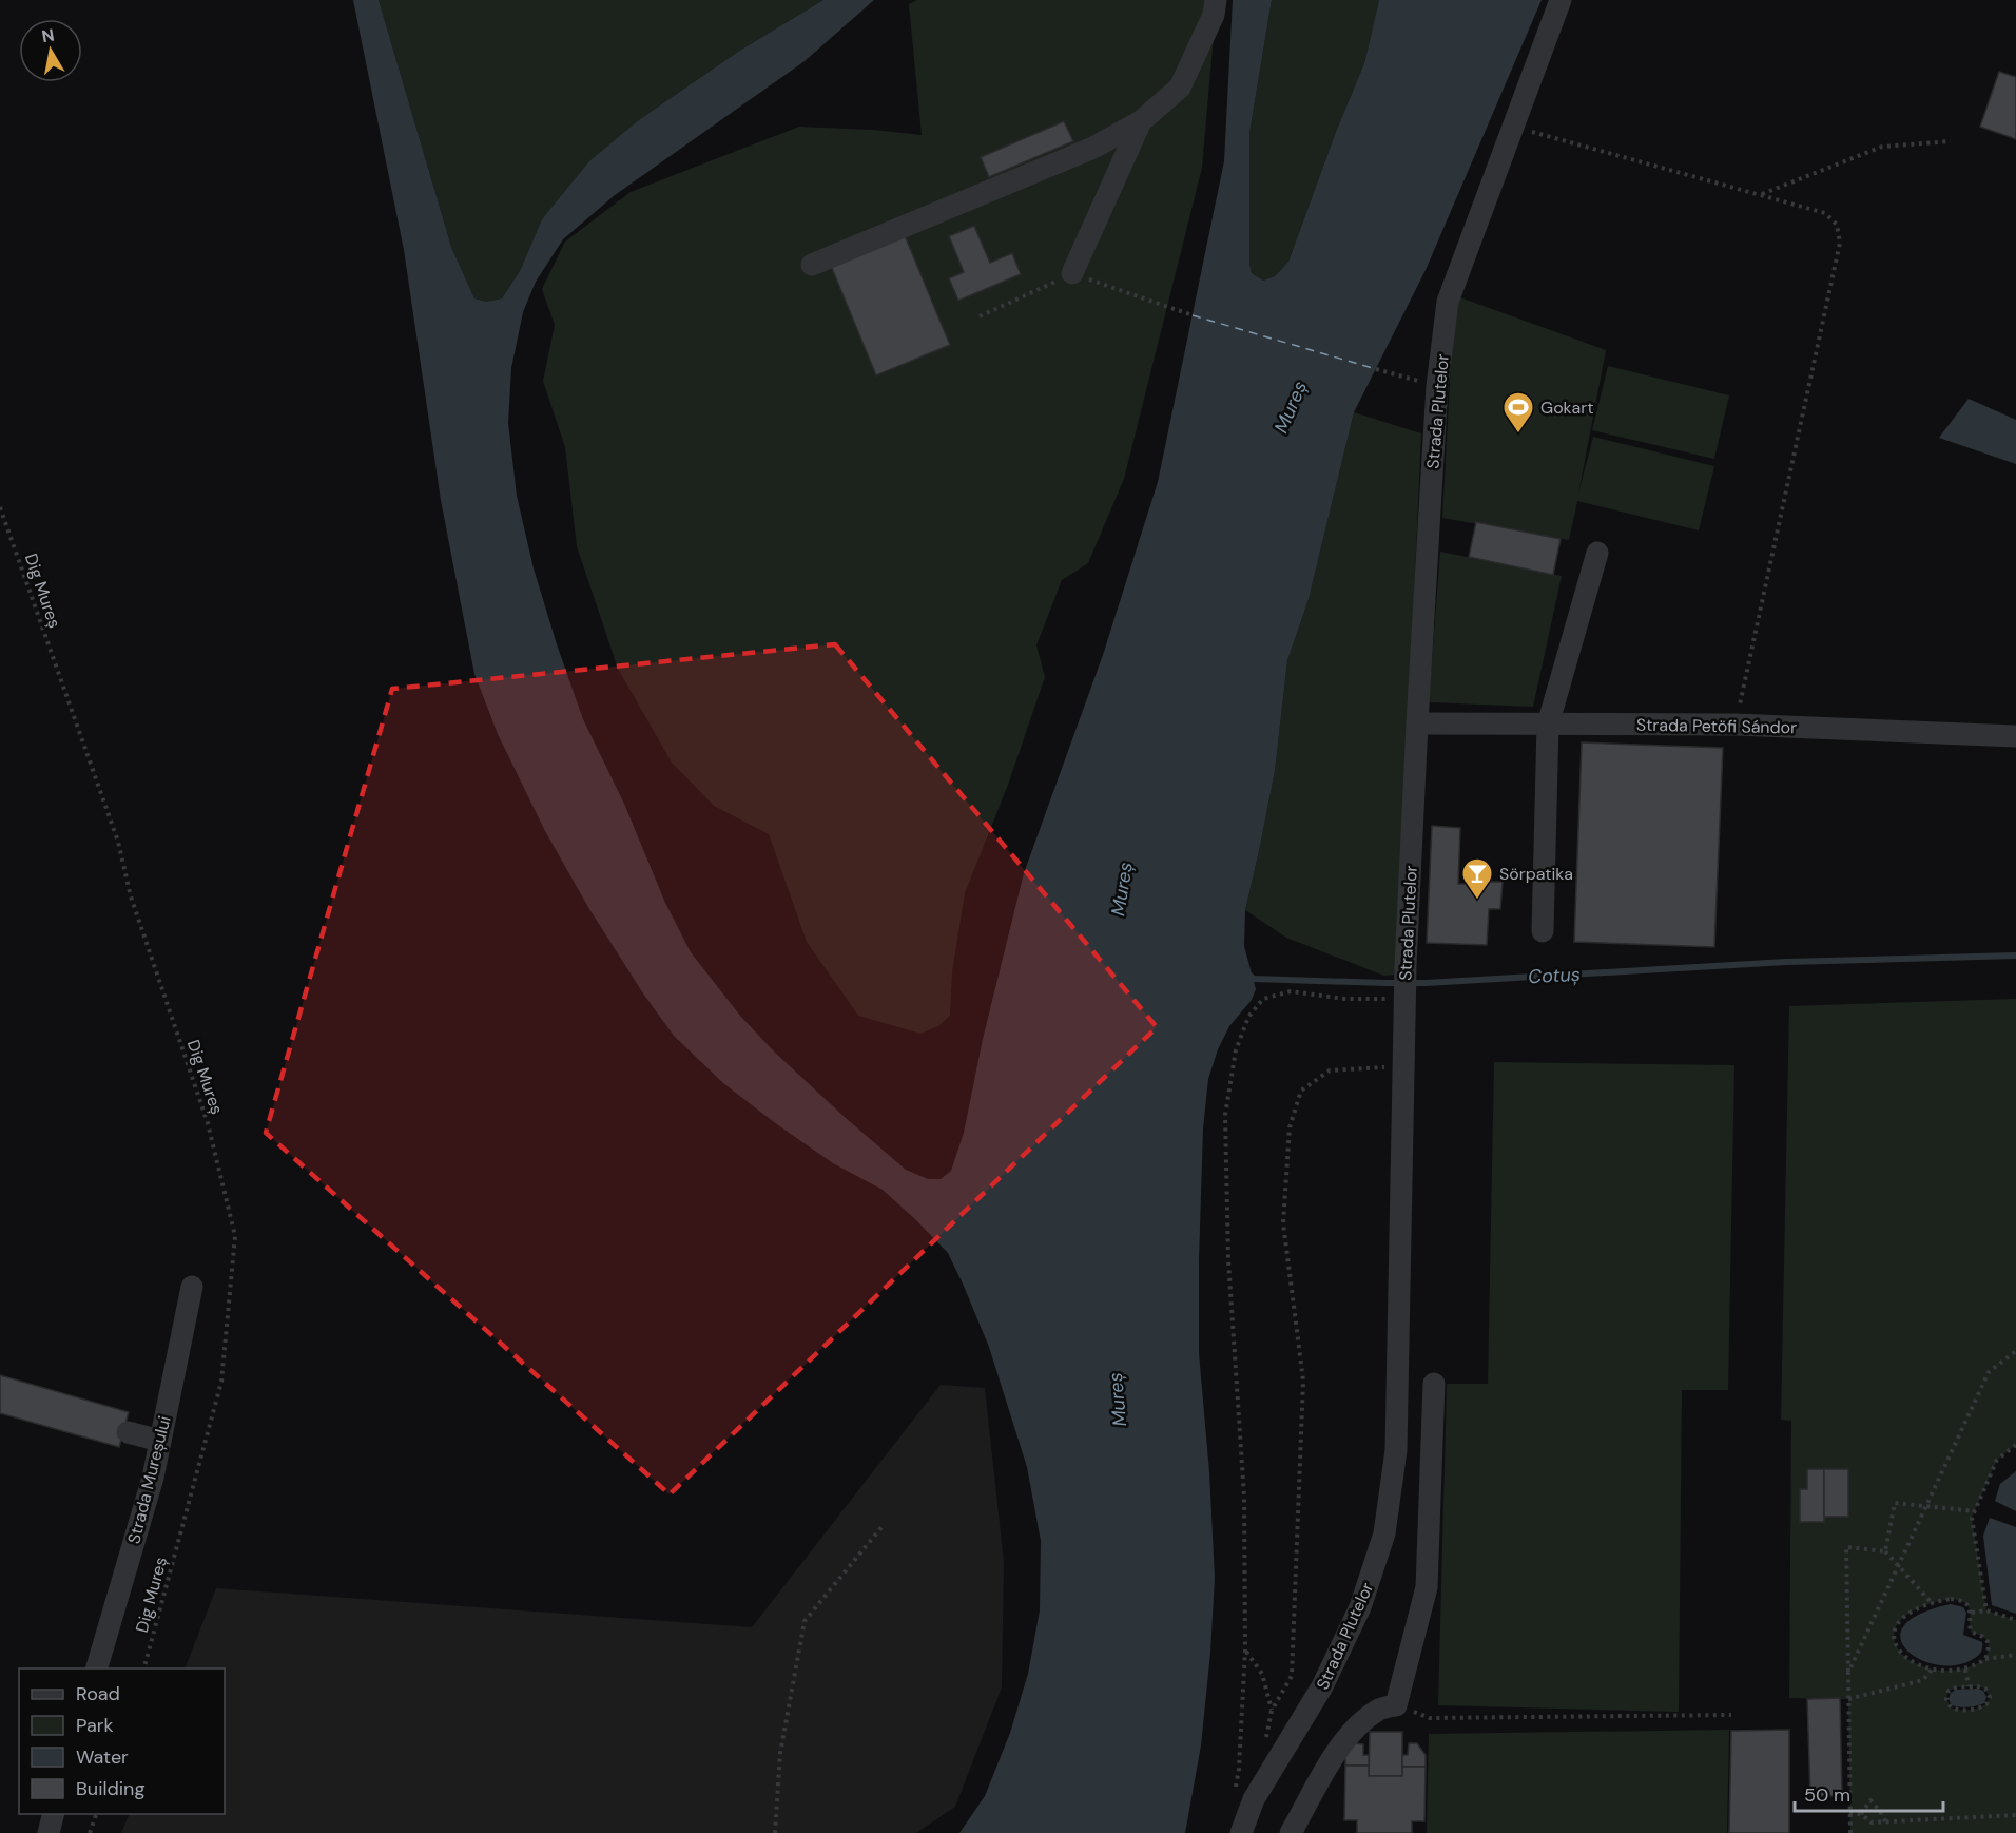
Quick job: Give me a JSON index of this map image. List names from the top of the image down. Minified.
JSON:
{"streets":{"street":["Strada Plutelor","Strada Petöfi Sándor","Strada Mureșului"],"path":["Dig Mureș"]},"crossings":[["Strada Plutelor","Strada Petöfi Sándor"]],"water":["Mureș","Cotuș"],"places":{"sports":["Gokart"],"bar":["Sörpatika"]},"legend":["Road","Park","Water","Building"],"scale_bar":"50 m","north":"top"}
